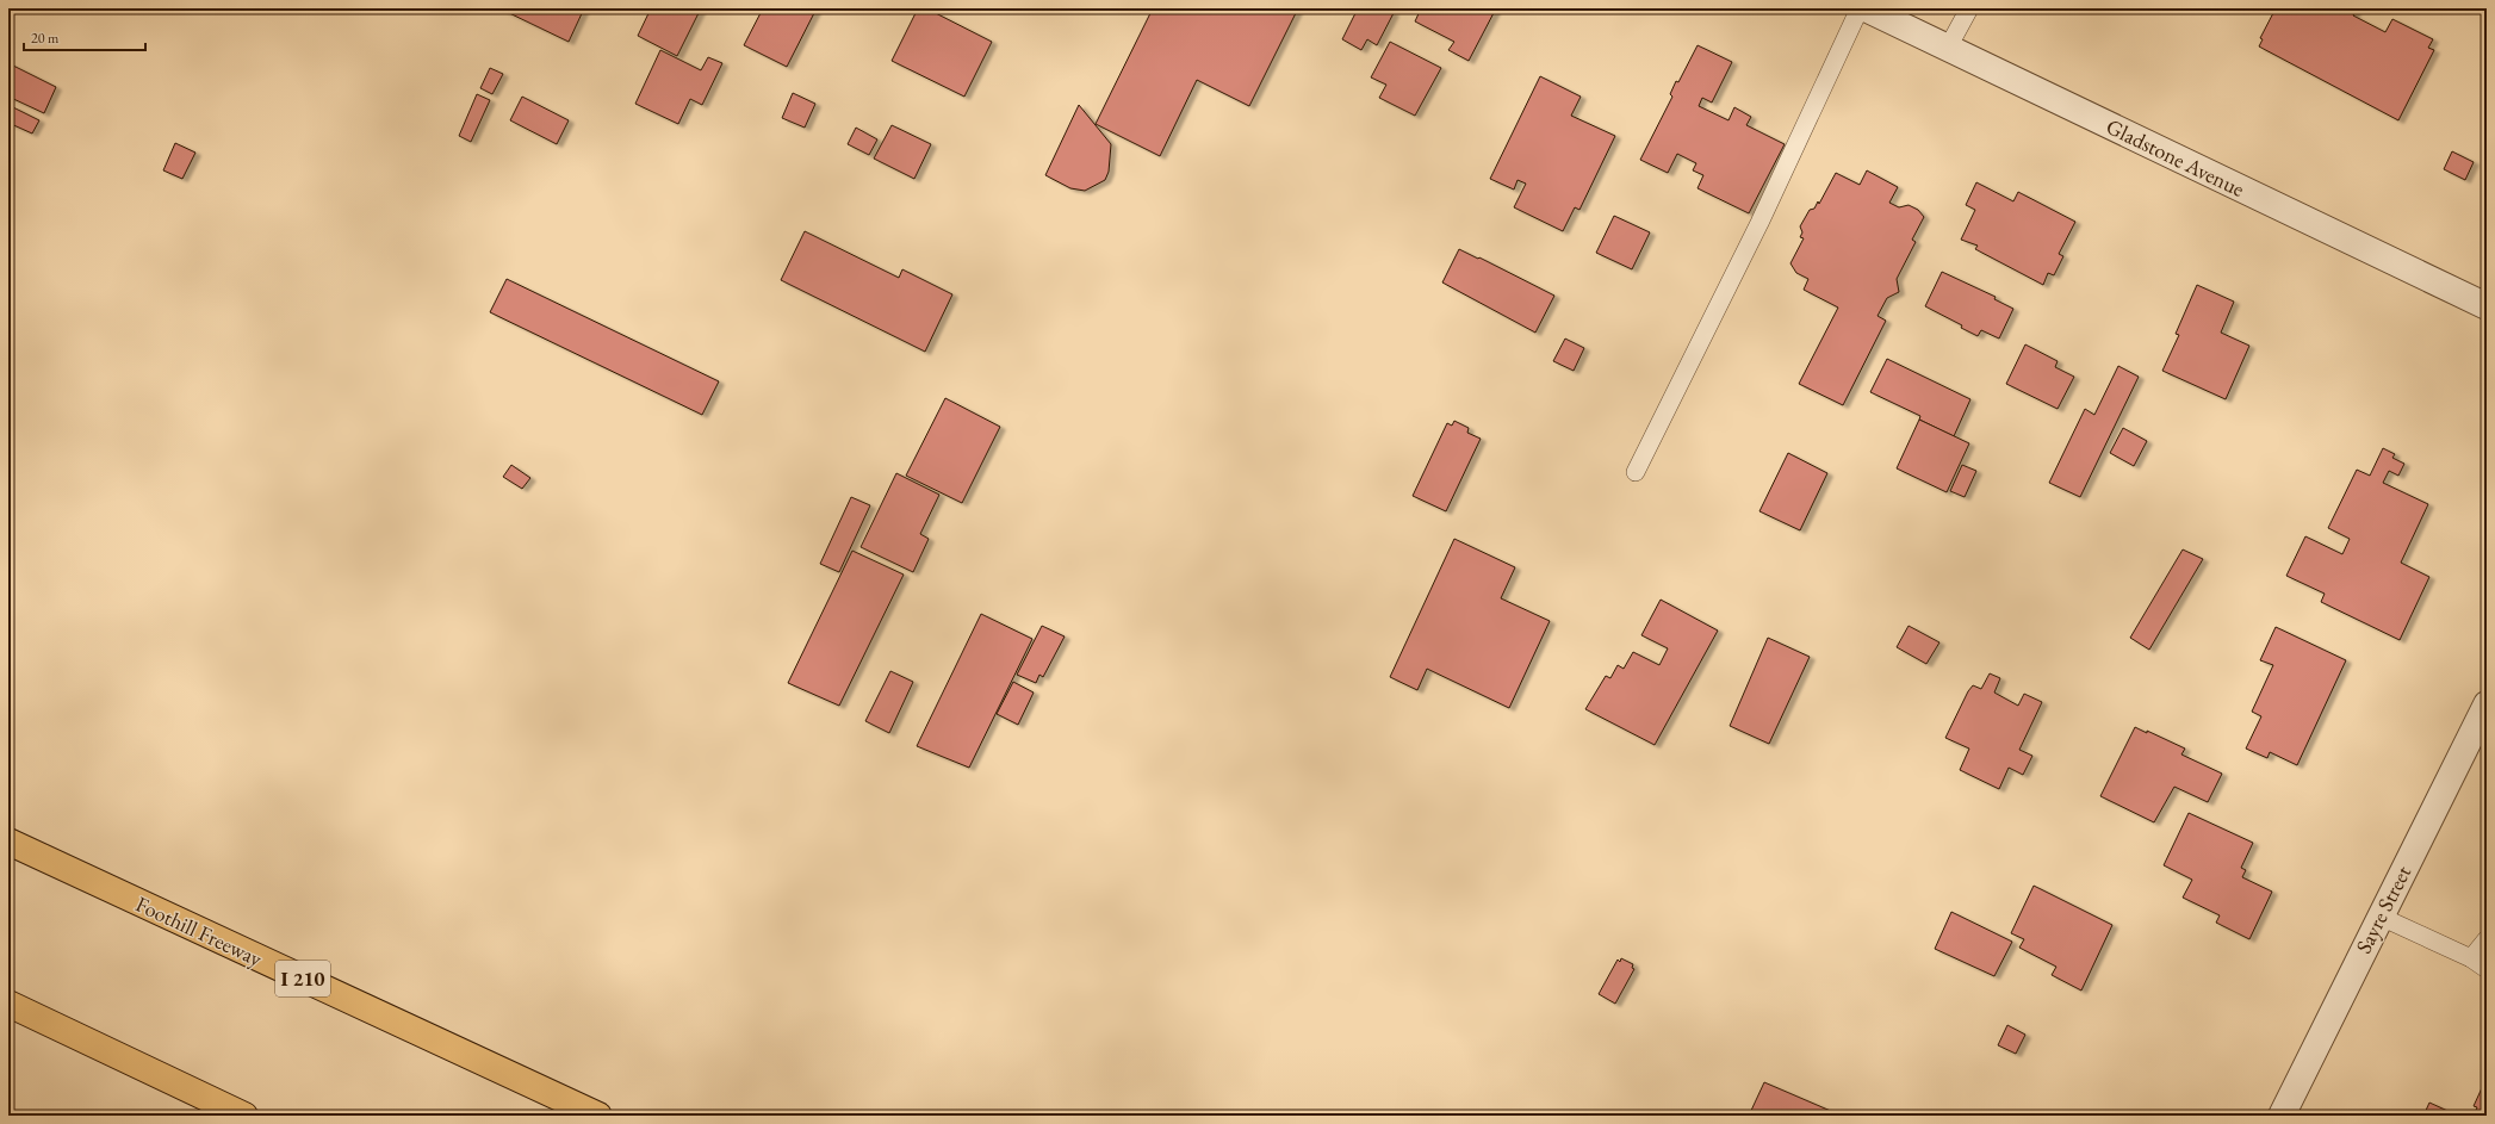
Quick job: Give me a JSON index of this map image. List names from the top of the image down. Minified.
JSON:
{"streets":{"highway":["Foothill Freeway","I 210"],"street":["Gladstone Avenue","Sayre Street"]},"scale_bar":"20 m"}
